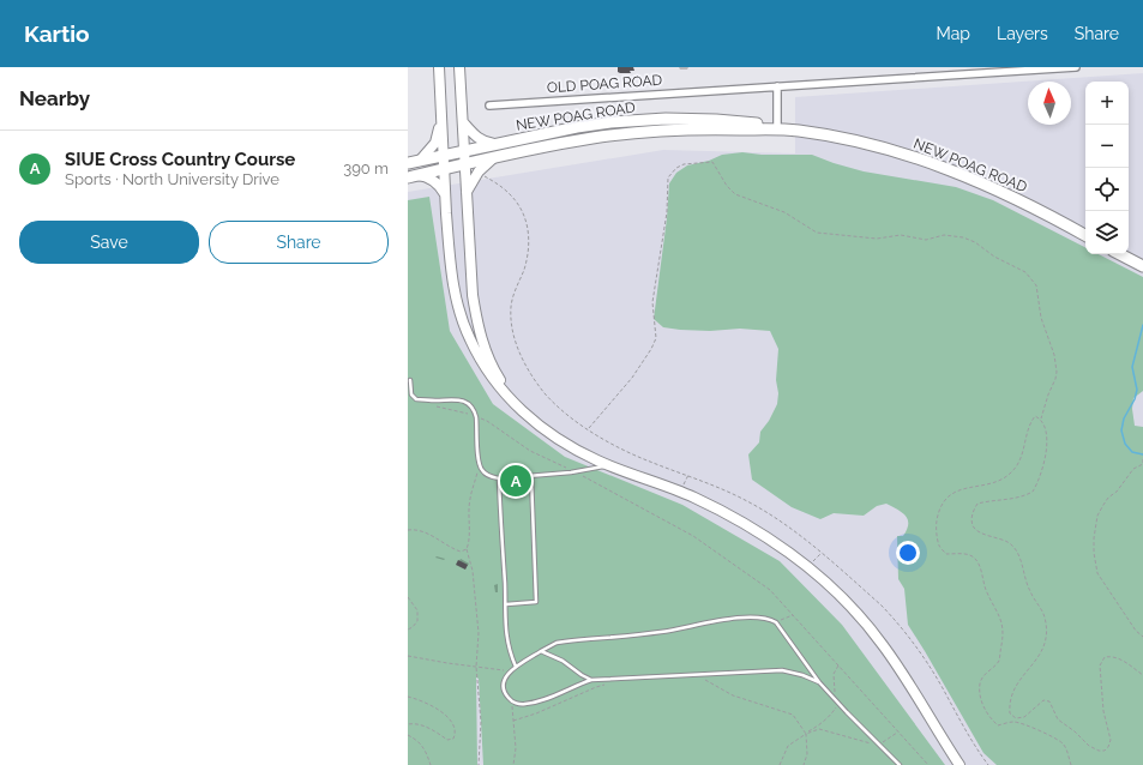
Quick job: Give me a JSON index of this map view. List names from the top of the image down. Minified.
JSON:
{"streets":{"main road":["NEW POAG ROAD"],"street":["OLD POAG ROAD"]},"north":"top","page":{"header":"Kartio","nav":["Map","Layers","Share"],"heading":"Nearby","map_buttons":["+","−"],"list":[{"mark":"A","name":"SIUE Cross Country Course","note":"Sports · North University Drive","value":"390 m"}],"buttons":["Save","Share"],"pins":"A"}}
